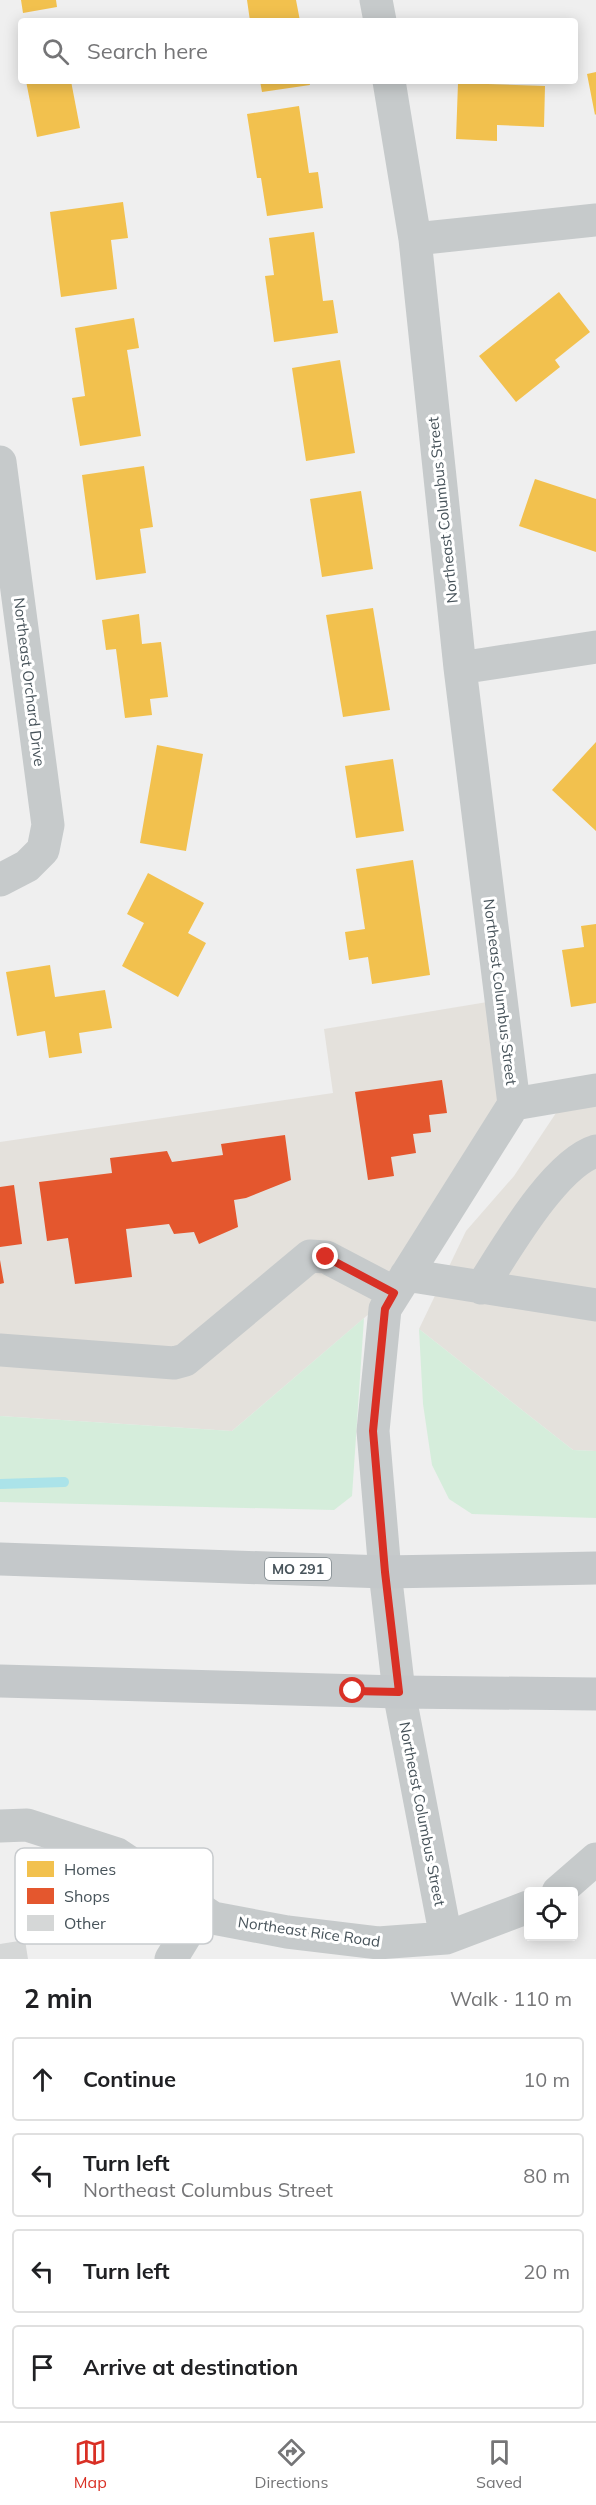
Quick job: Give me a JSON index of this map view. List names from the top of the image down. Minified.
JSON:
{"streets":{"main road":["MO 291"],"street":["Northeast Columbus Street","Northeast Orchard Drive","Northeast Rice Road"]},"crossings":[["Northeast Columbus Street","MO 291"],["Northeast Columbus Street","Northeast Rice Road"]],"legend":["Homes","Shops","Other"],"page":{"search":"Search here","heading":["2 min","Walk · 110 m"],"list":[["Continue","10 m"],["Turn left","Northeast Columbus Street","80 m"],["Turn left","20 m"],"Arrive at destination"],"nav":["Map","Directions","Saved"]}}
